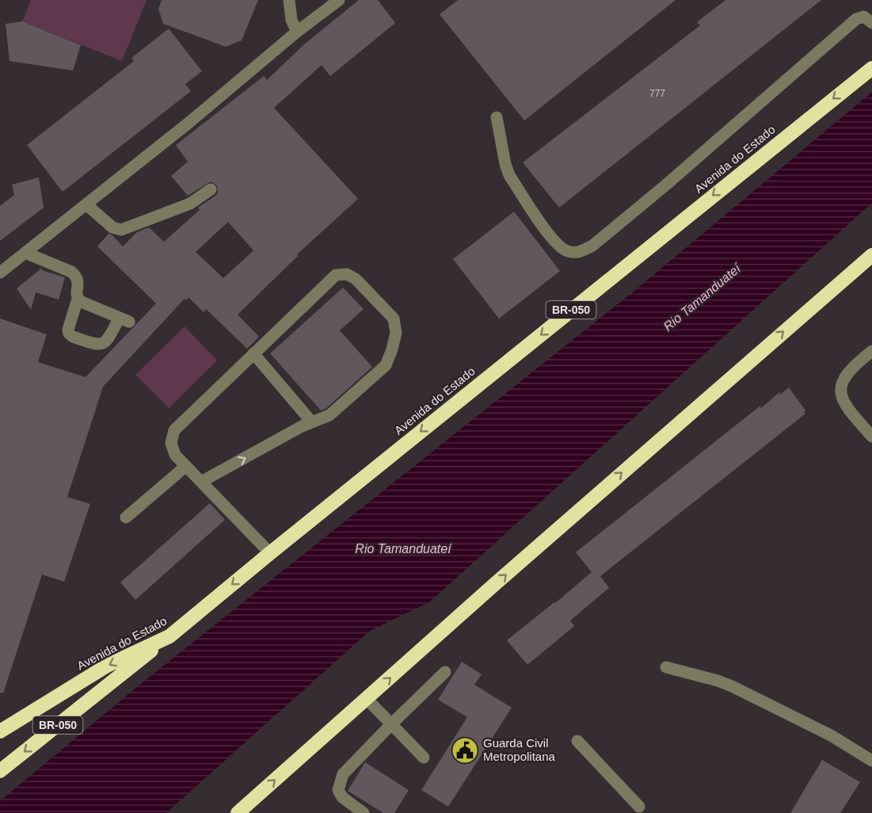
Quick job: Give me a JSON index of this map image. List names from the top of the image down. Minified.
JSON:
{"streets":{"highway":["Avenida do Estado","BR-050"]},"crossings":[["Avenida do Estado","BR-050"]],"one_way":["Avenida do Estado"],"water":["Rio Tamanduateí"],"places":{"public building":["Guarda Civil Metropolitana"]},"house_numbers":["777"]}
